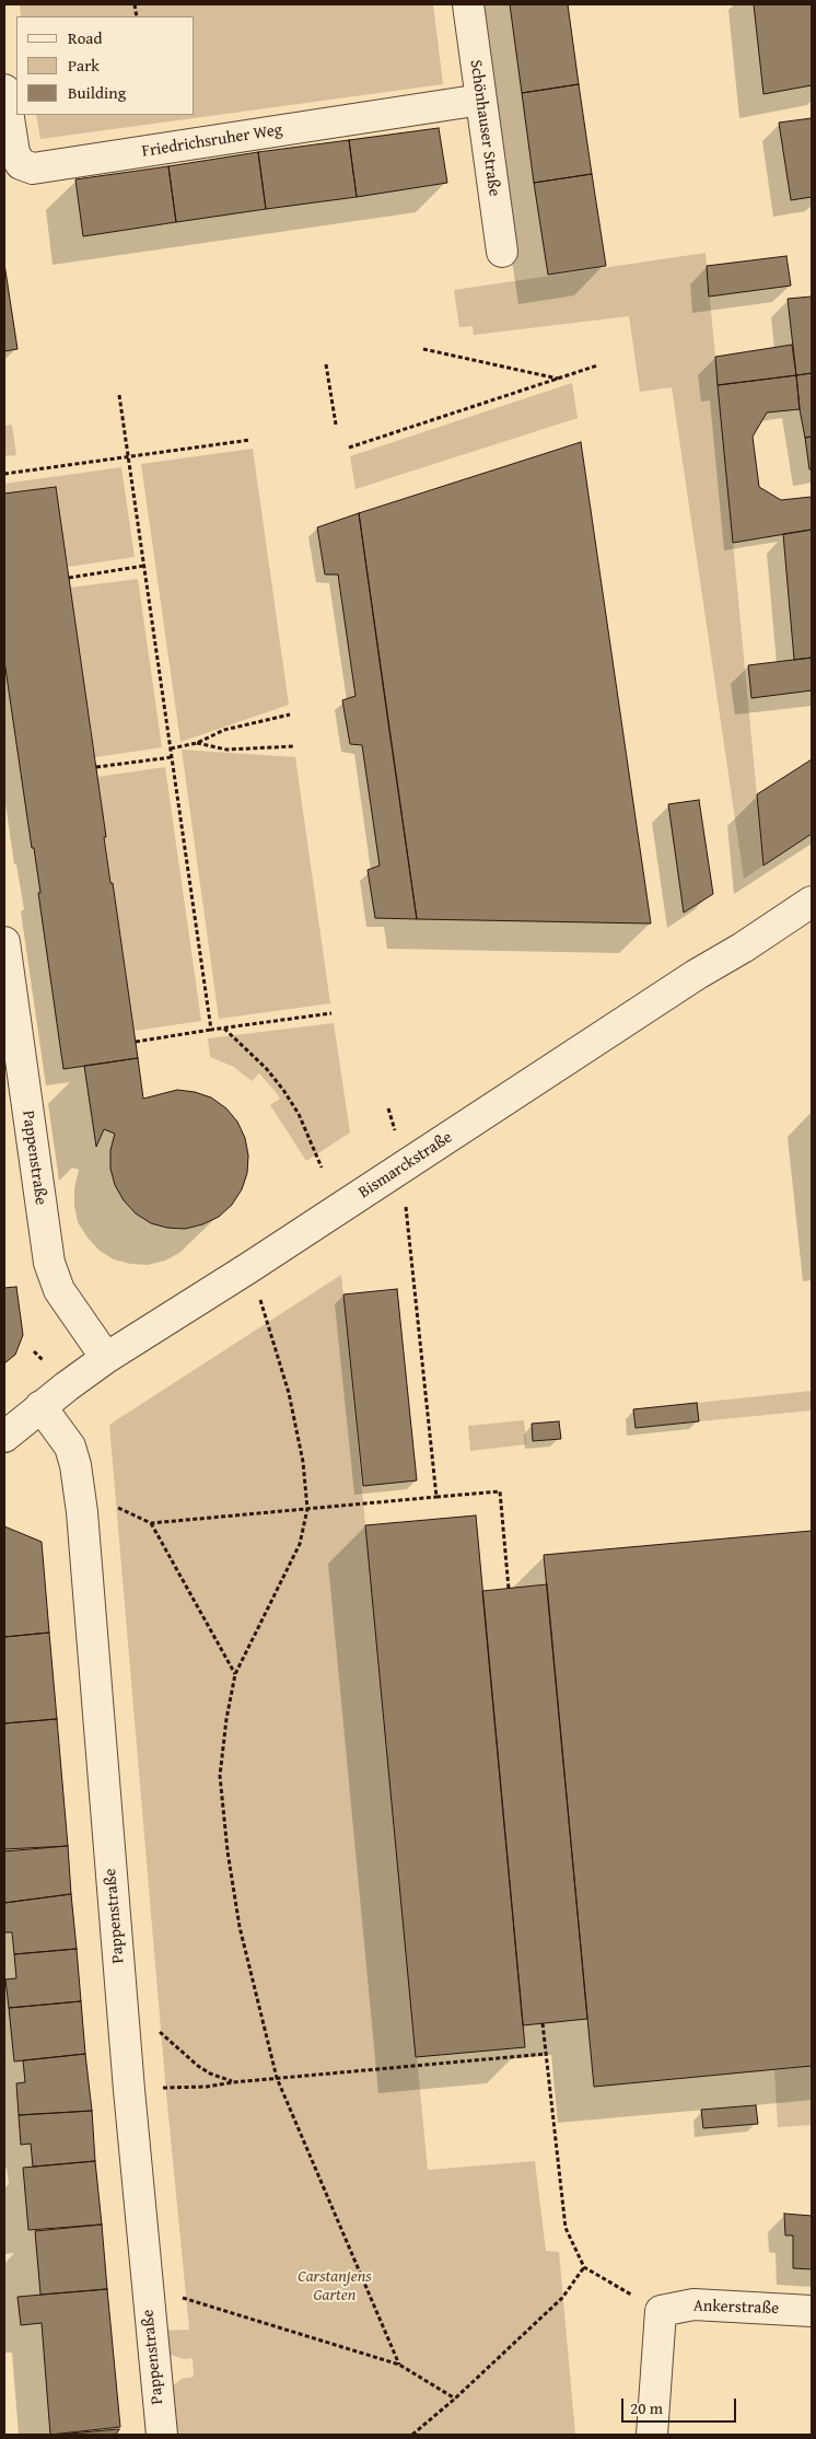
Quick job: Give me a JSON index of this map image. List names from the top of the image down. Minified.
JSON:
{"streets":{"street":["Schönhauser Straße","Friedrichsruher Weg","Pappenstraße","Bismarckstraße","Ankerstraße"]},"crossings":[["Schönhauser Straße","Friedrichsruher Weg"],["Pappenstraße","Bismarckstraße"]],"parks":["Carstanjens Garten"],"legend":["Road","Park","Building"],"scale_bar":"20 m"}
